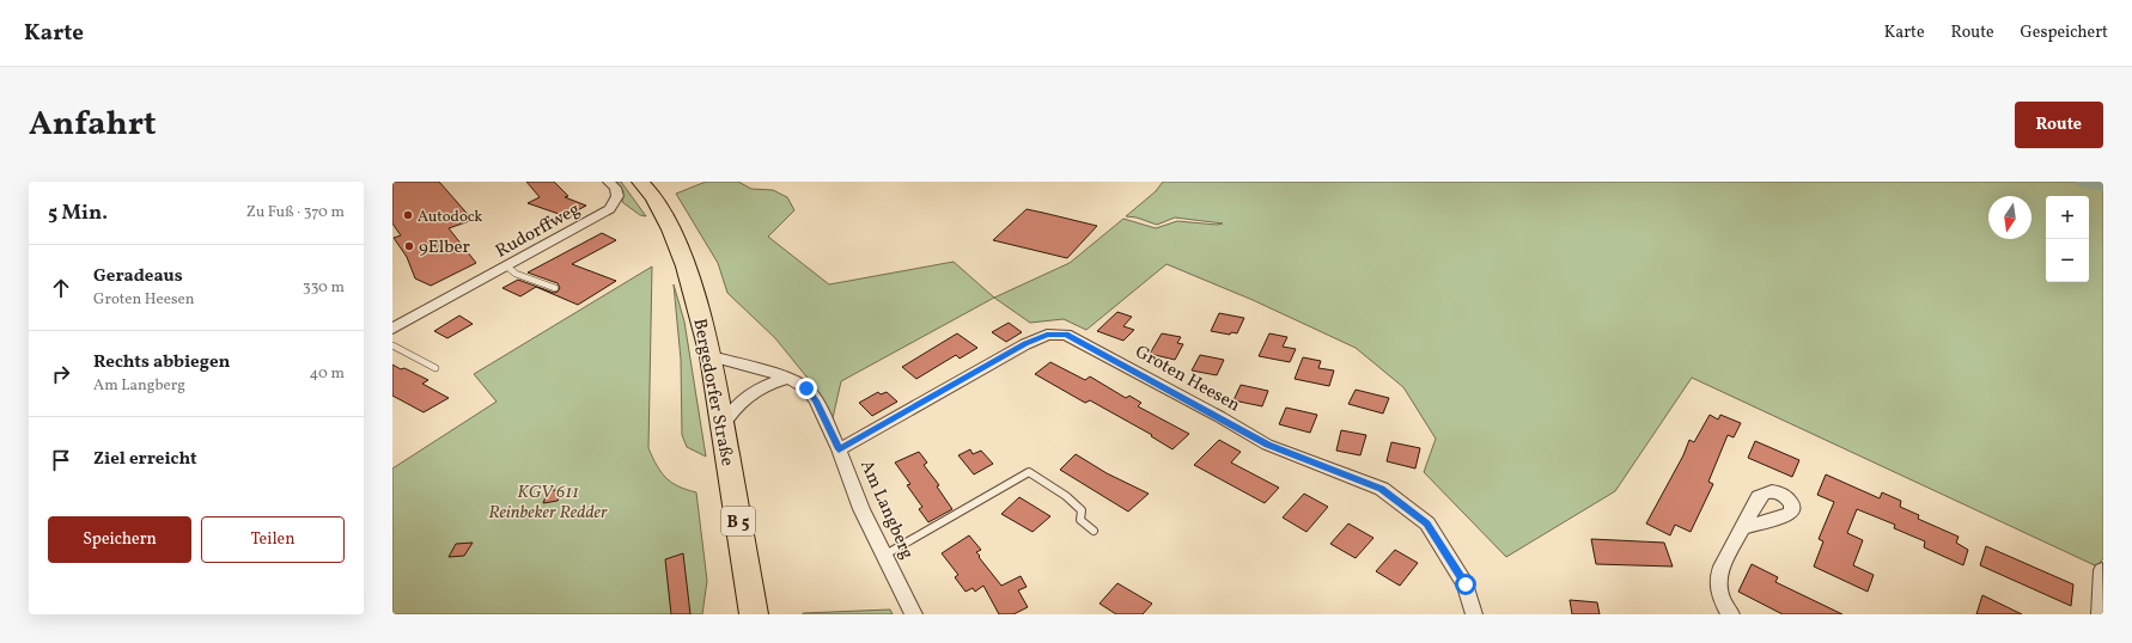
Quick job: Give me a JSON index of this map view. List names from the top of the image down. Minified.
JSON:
{"streets":{"main road":["Bergedorfer Straße","B 5"],"street":["Rudorffweg","Groten Heesen","Am Langberg"]},"crossings":[["Groten Heesen","Am Langberg"],["Bergedorfer Straße","Am Langberg"]],"parks":["KGV 611 Reinbeker Redder"],"places":["Autodock","9Elber"],"north":"bottom","page":{"header":"Karte","nav":["Karte","Route","Gespeichert"],"title":"Anfahrt","buttons":["Route",["Speichern","Teilen"]],"heading":["5 Min.","Zu Fuß · 370 m"],"map_buttons":["+","−"],"list":[["Geradeaus","Groten Heesen","330 m"],["Rechts abbiegen","Am Langberg","40 m"],"Ziel erreicht"]}}
